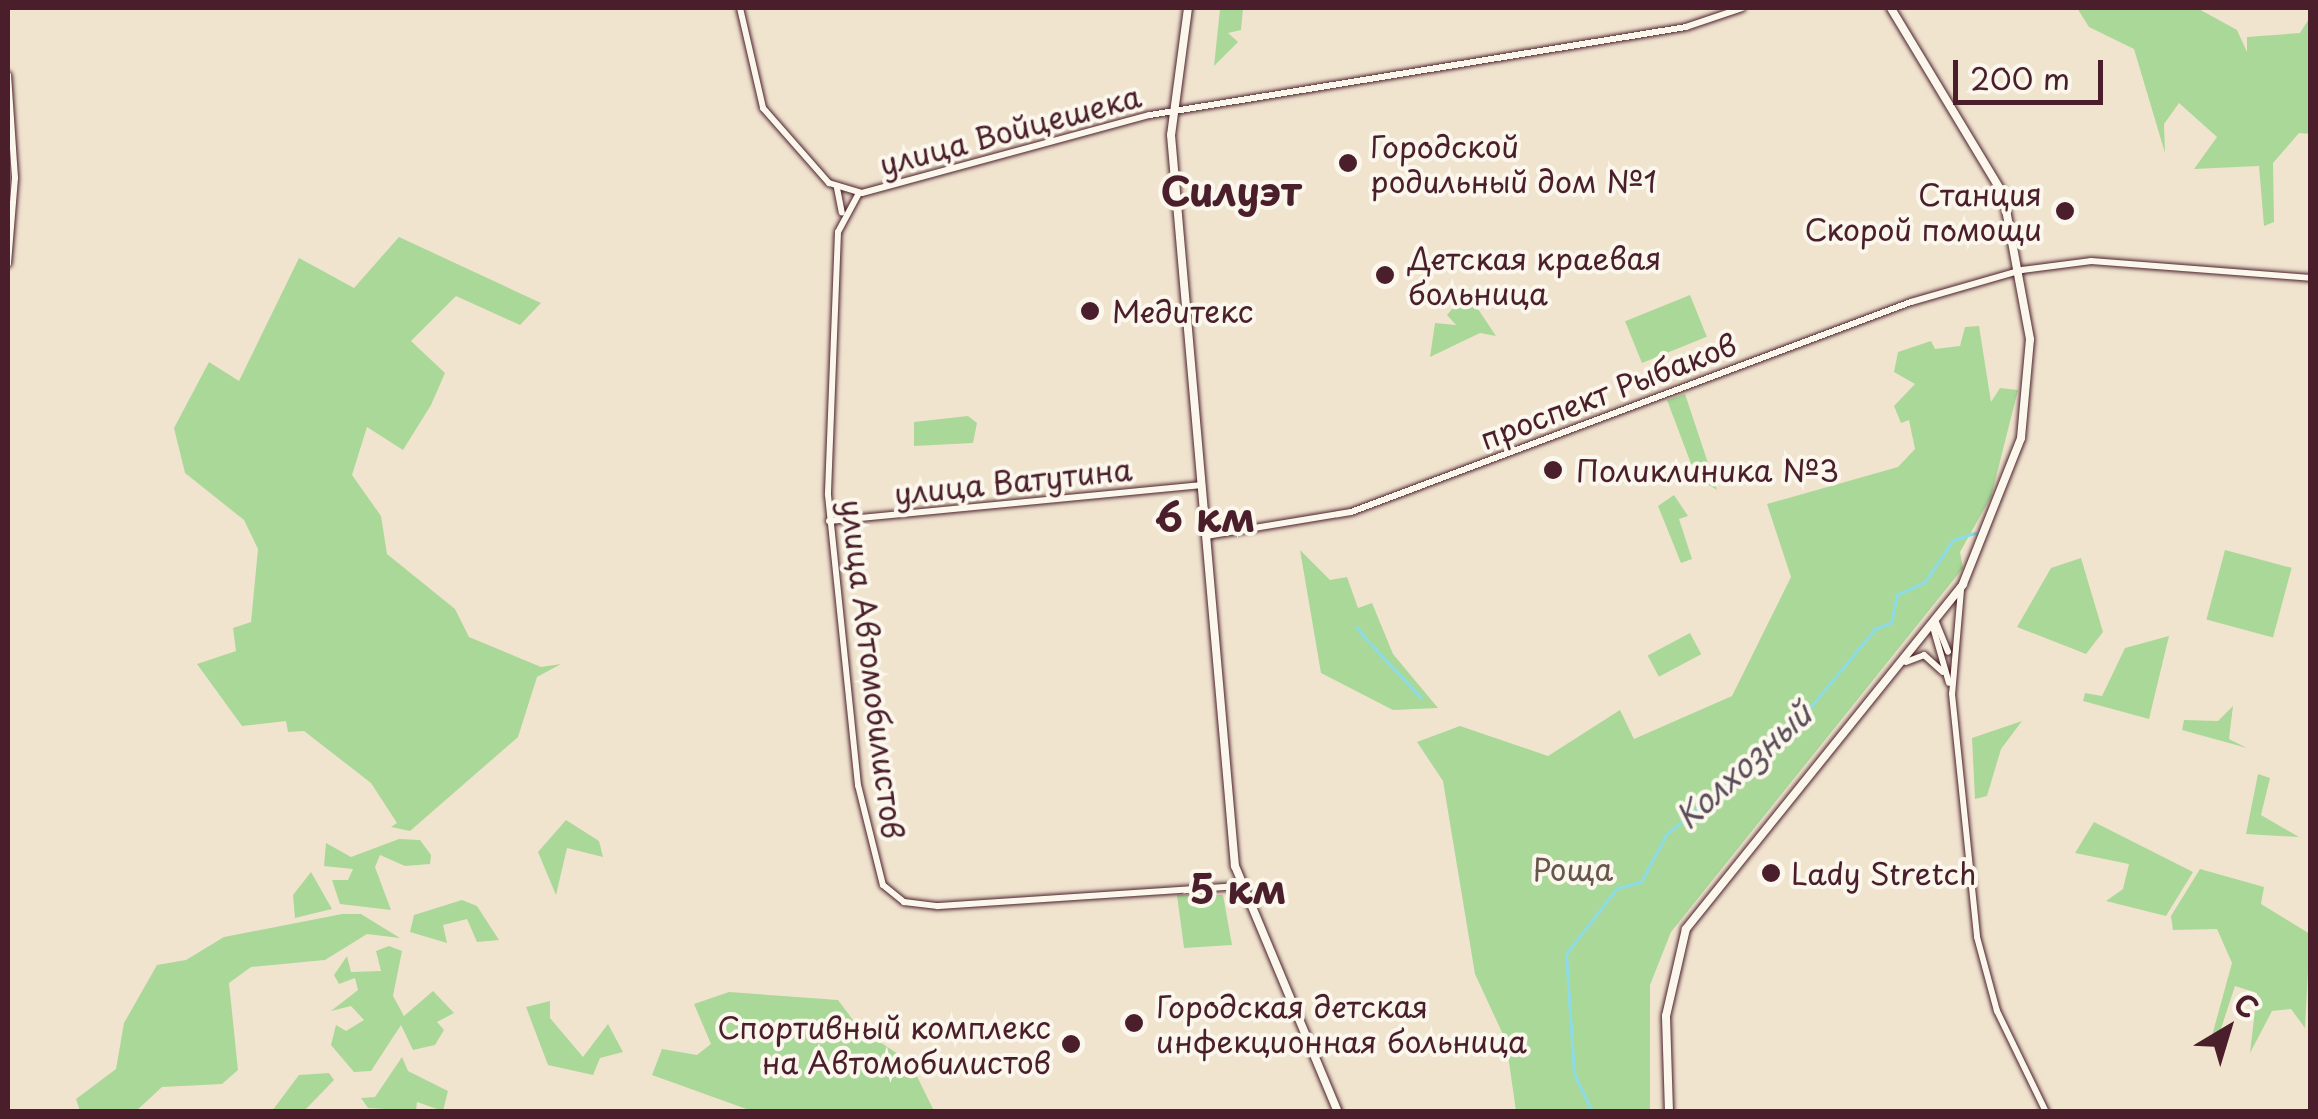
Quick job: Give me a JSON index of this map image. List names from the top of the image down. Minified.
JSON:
{"streets":{"main road":["улица Войцешека","проспект Рыбаков","улица Ватутина","улица Автомобилистов"]},"crossings":[["улица Ватутина","улица Автомобилистов"]],"districts":["Силуэт","6 км","5 км"],"water":["Колхозный"],"parks":["Роща"],"places":["Городской родильный дом №1","Станция Скорой помощи","Детская краевая больница","Медитекс","Поликлиника №3","Lady Stretch","Городская детская инфекционная больница","Спортивный комплекс на Автомобилистов"],"scale_bar":"200 m","north":"top right"}
